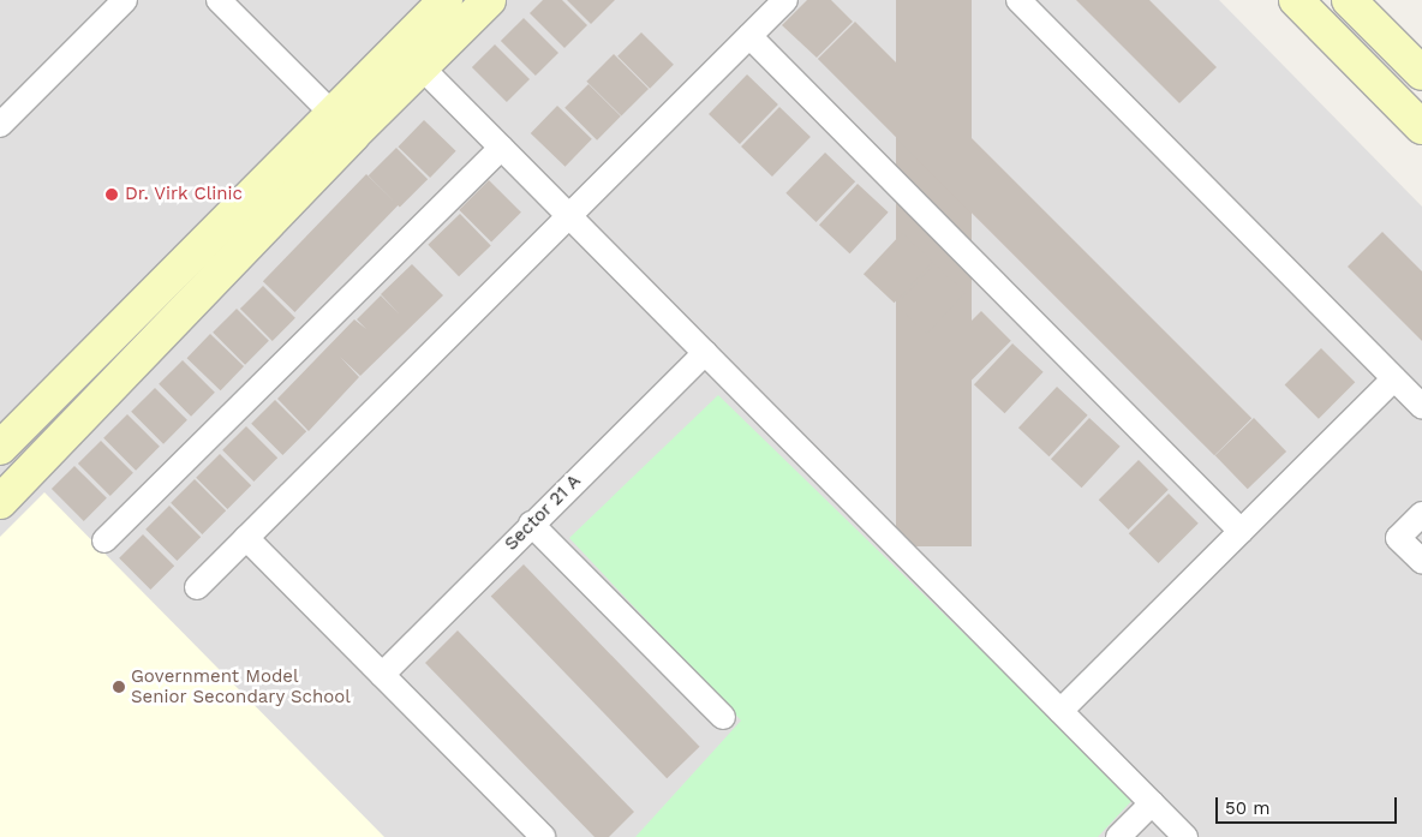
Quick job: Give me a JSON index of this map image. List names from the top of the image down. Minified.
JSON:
{"streets":{"street":["Sector 21 A"]},"places":["Dr. Virk Clinic","Government Model Senior Secondary School"],"scale_bar":"50 m"}
